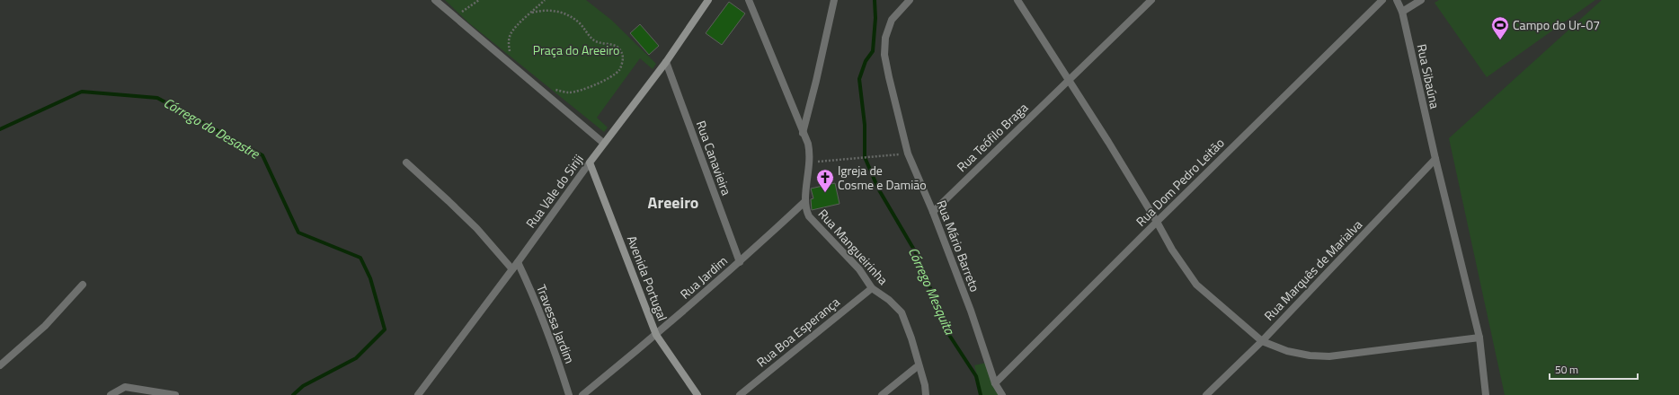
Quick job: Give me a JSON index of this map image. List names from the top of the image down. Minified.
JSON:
{"streets":{"street":["Rua Sibaúna","Rua Teófilo Braga","Rua Canavieira","Rua Dom Pedro Leitão","Rua Vale do Siriji","Rua Mário Barreto","Rua Mangueirinha","Rua Marquês de Marialva","Rua Jardim","Avenida Portugal","Travessa Jardim","Rua Boa Esperança"]},"crossings":[["Rua Sibaúna","Rua Marquês de Marialva"],["Rua Teófilo Braga","Rua Mário Barreto"],["Rua Canavieira","Rua Vale do Siriji"],["Rua Canavieira","Rua Jardim"],["Rua Dom Pedro Leitão","Rua Mário Barreto"],["Rua Vale do Siriji","Avenida Portugal"],["Rua Vale do Siriji","Travessa Jardim"],["Rua Mangueirinha","Rua Jardim"],["Rua Mangueirinha","Rua Boa Esperança"],["Rua Jardim","Avenida Portugal"]],"districts":["Areeiro"],"water":["Córrego do Desastre","Córrego Mesquita"],"parks":["Praça do Areeiro"],"places":{"sports":["Campo do Ur-07"],"church":["Igreja de Cosme e Damião"]},"scale_bar":"50 m"}
